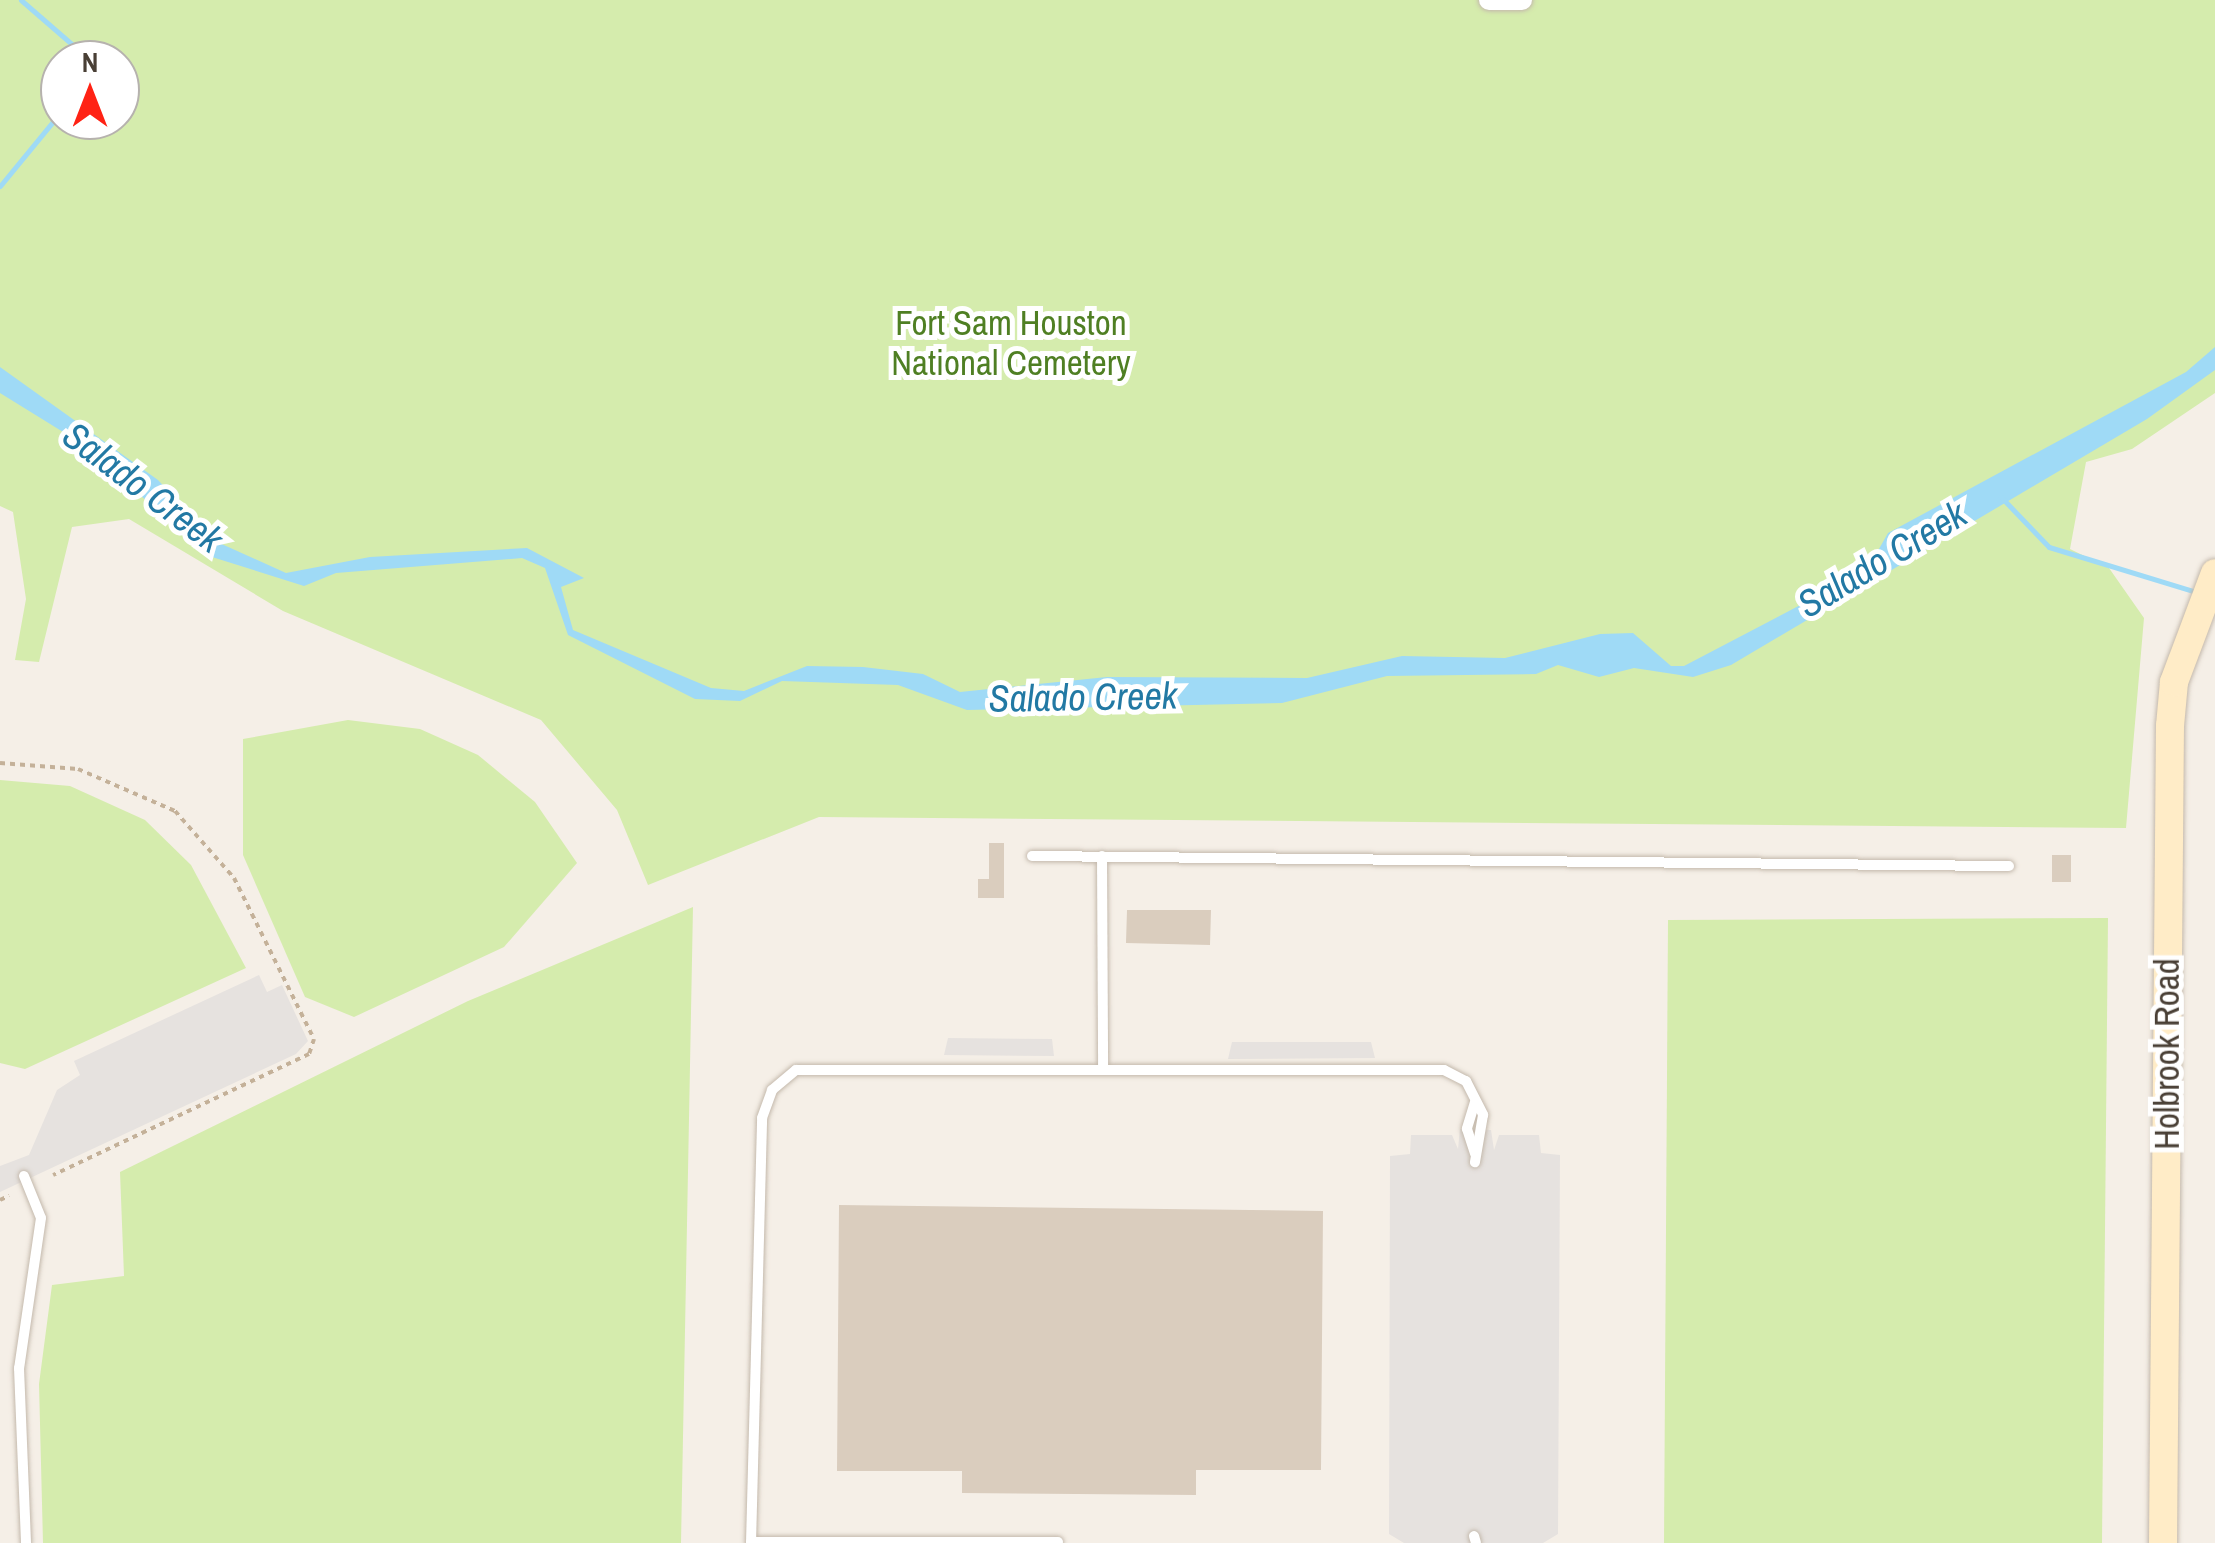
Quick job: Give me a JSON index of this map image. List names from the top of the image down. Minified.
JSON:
{"streets":{"street":["Holbrook Road"]},"water":["Salado Creek"],"parks":["Fort Sam Houston National Cemetery"],"north":"top"}
